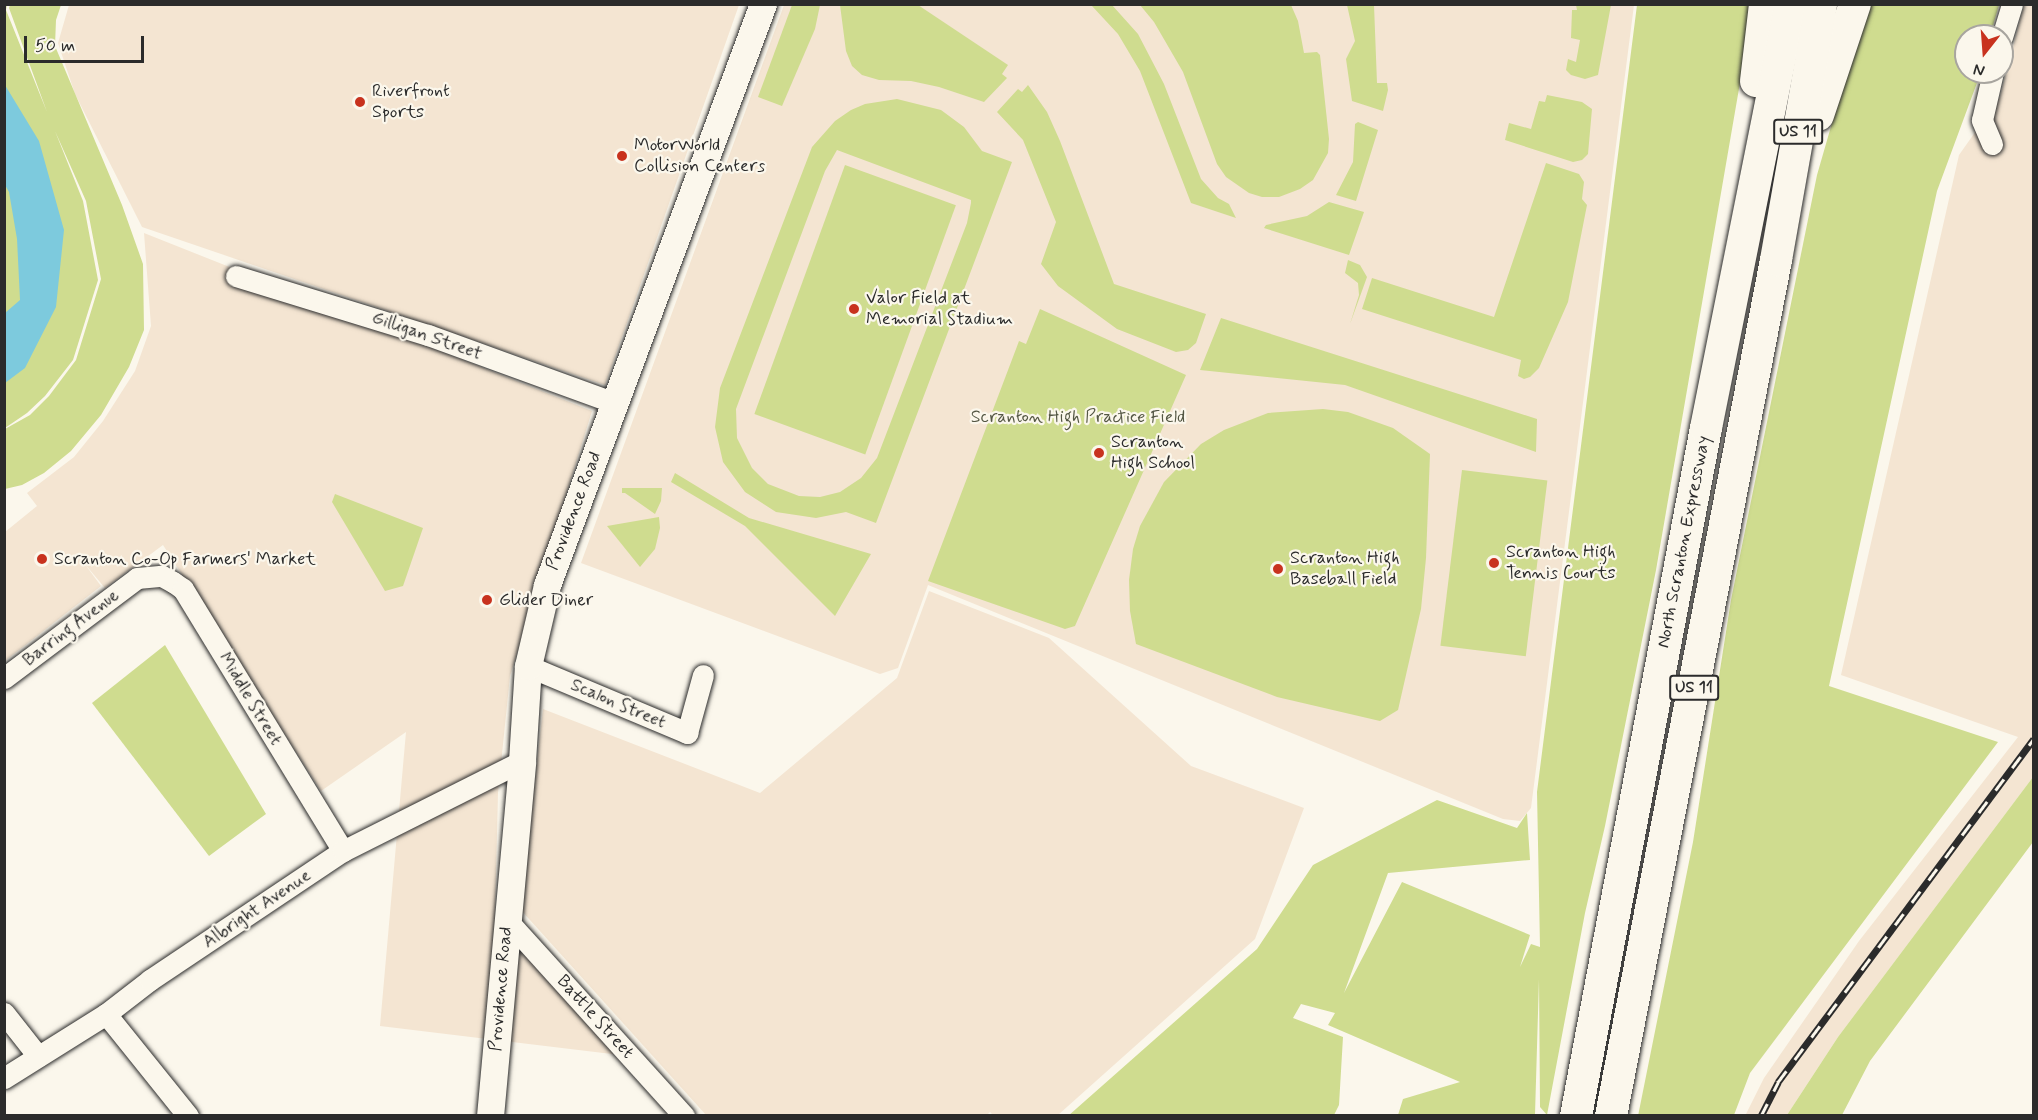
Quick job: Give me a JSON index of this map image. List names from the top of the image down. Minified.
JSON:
{"streets":{"highway":["US 11","North Scranton Expressway"],"main road":["Providence Road"],"street":["Gilligan Street","Barring Avenue","Middle Street","Scalon Street","Albright Avenue","Battle Street"]},"crossings":[["Gilligan Street","Providence Road"],["Providence Road","Scalon Street"],["Providence Road","Albright Avenue"],["Providence Road","Battle Street"],["Barring Avenue","Middle Street"],["Middle Street","Albright Avenue"]],"parks":["Scranton High Practice Field"],"places":["Riverfront Sports","MotorWorld Collision Centers","Valor Field at Memorial Stadium","Scranton High School","Scranton Co-Op Farmers' Market","Scranton High Tennis Courts","Scranton High Baseball Field","Glider Diner"],"scale_bar":"50 m","north":"bottom"}
